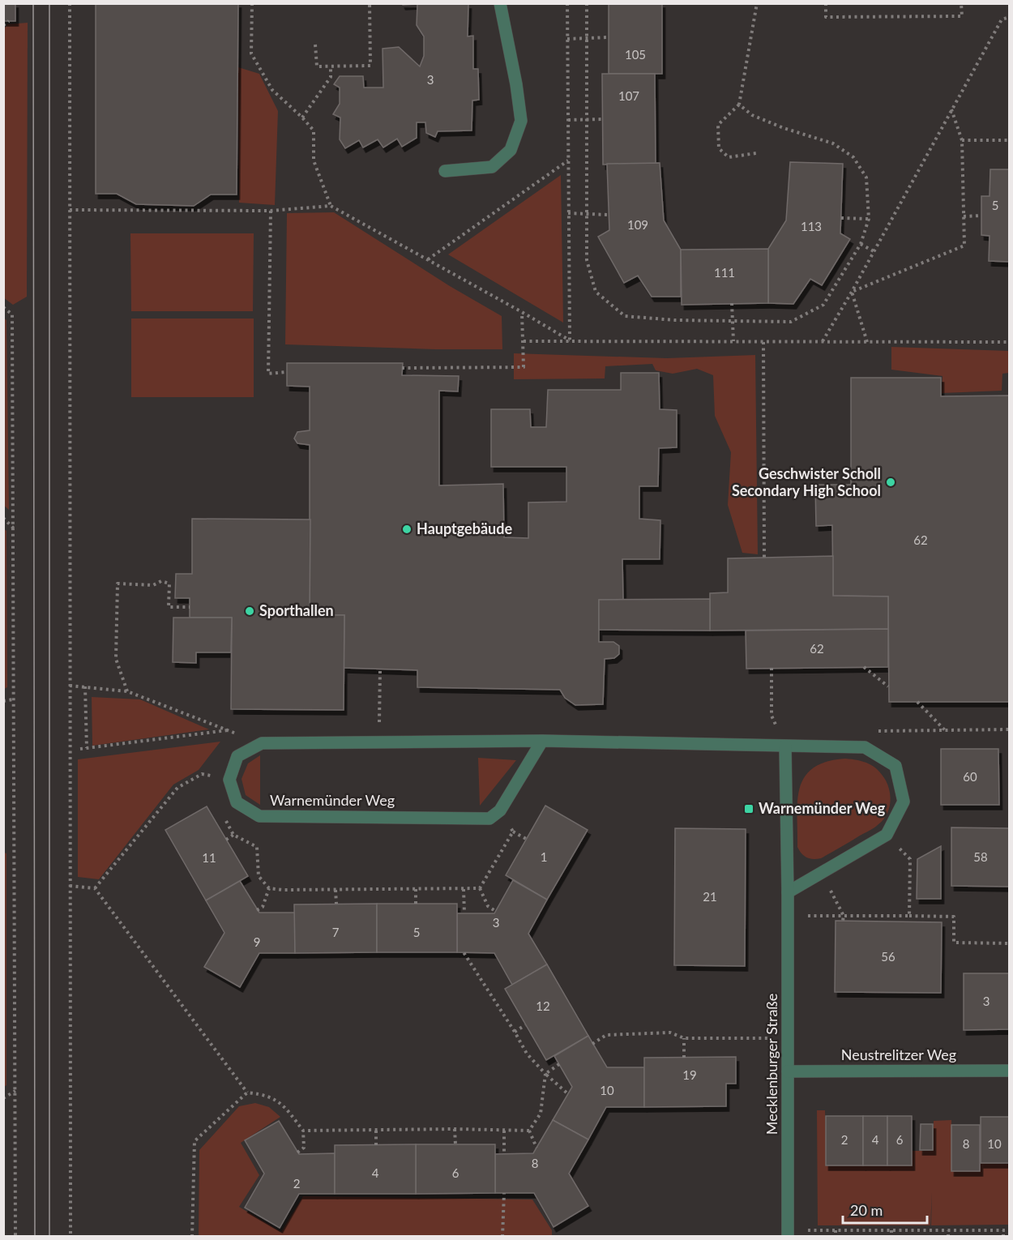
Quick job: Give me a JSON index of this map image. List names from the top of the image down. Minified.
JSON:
{"streets":{"street":["Warnemünder Weg","Neustrelitzer Weg","Mecklenburger Straße"]},"crossings":[["Neustrelitzer Weg","Mecklenburger Straße"]],"places":{"other":["Geschwister Scholl Secondary High School","Hauptgebäude","Sporthallen"],"transit":["Warnemünder Weg"]},"house_numbers":["105","3","107","5","109","113","111","62","62","60","1","58","11","21","3","7","5","9","56","3","12","19","10","2","4","6","8","10","8","4","6","2"],"scale_bar":"20 m"}
